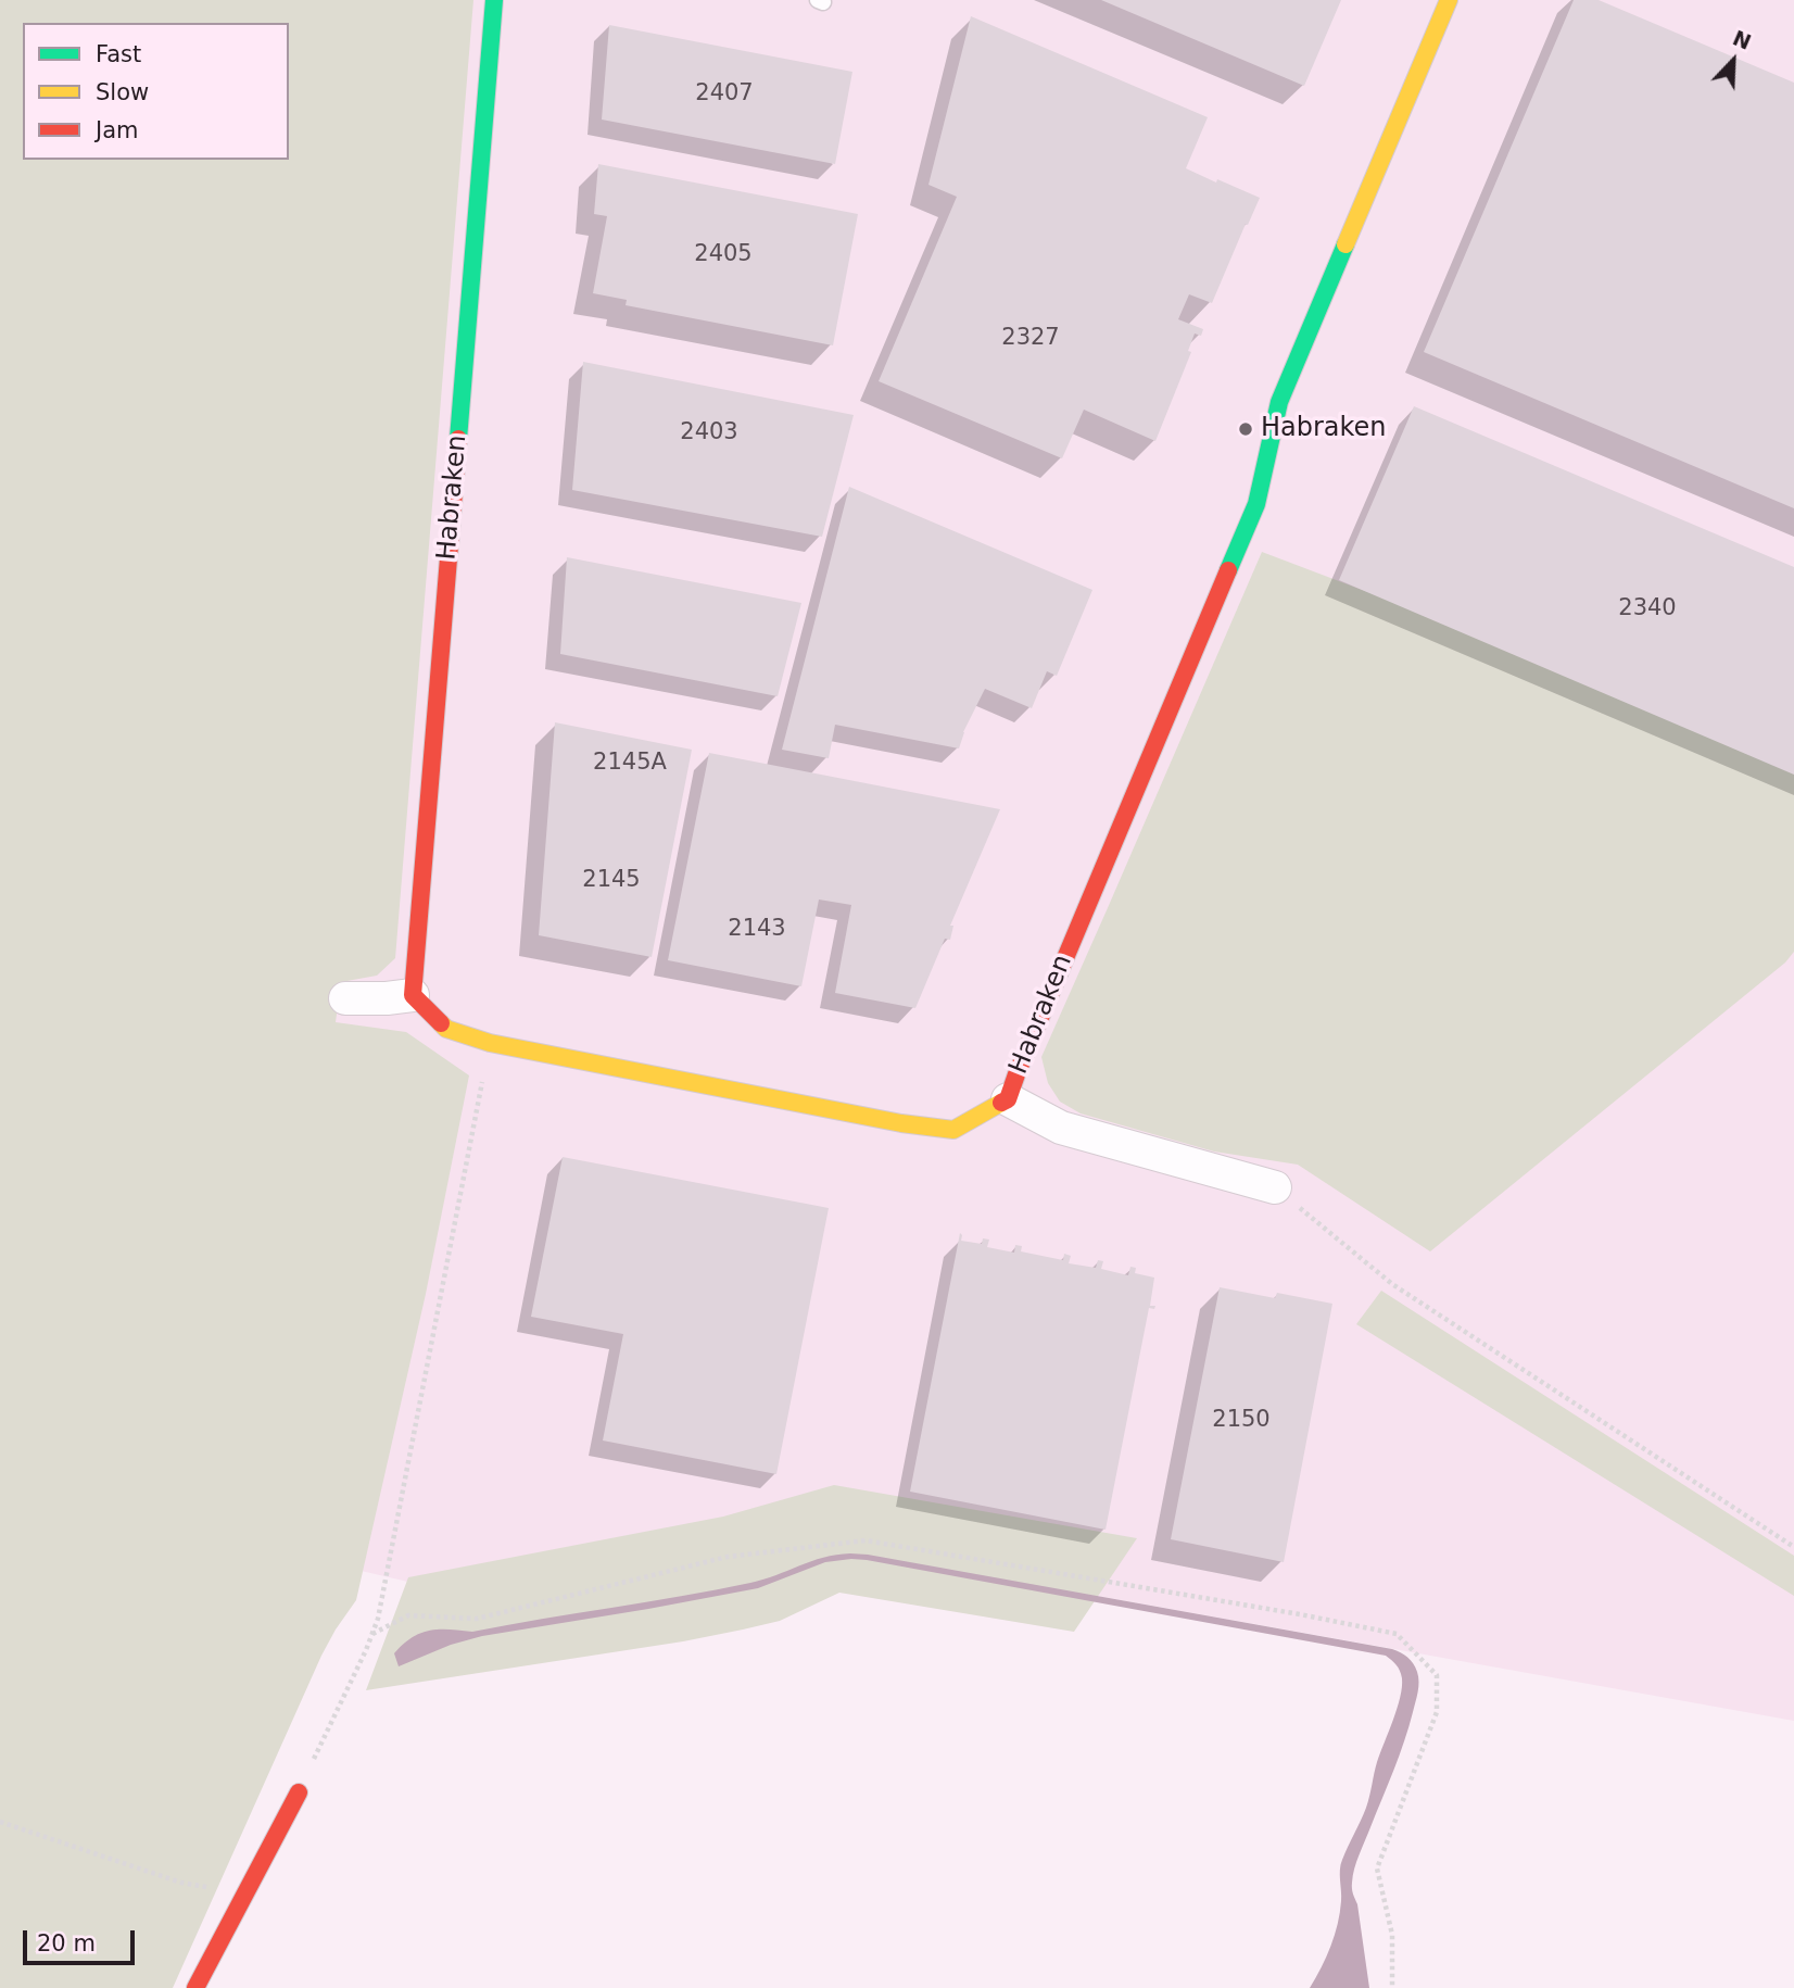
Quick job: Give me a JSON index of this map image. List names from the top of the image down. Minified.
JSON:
{"streets":{"street":["Habraken"]},"places":["Habraken"],"house_numbers":["2407","2405","2327","2403","2340","2145A","2145","2143","2150"],"legend":["Fast","Slow","Jam"],"scale_bar":"20 m","north":"top right"}
